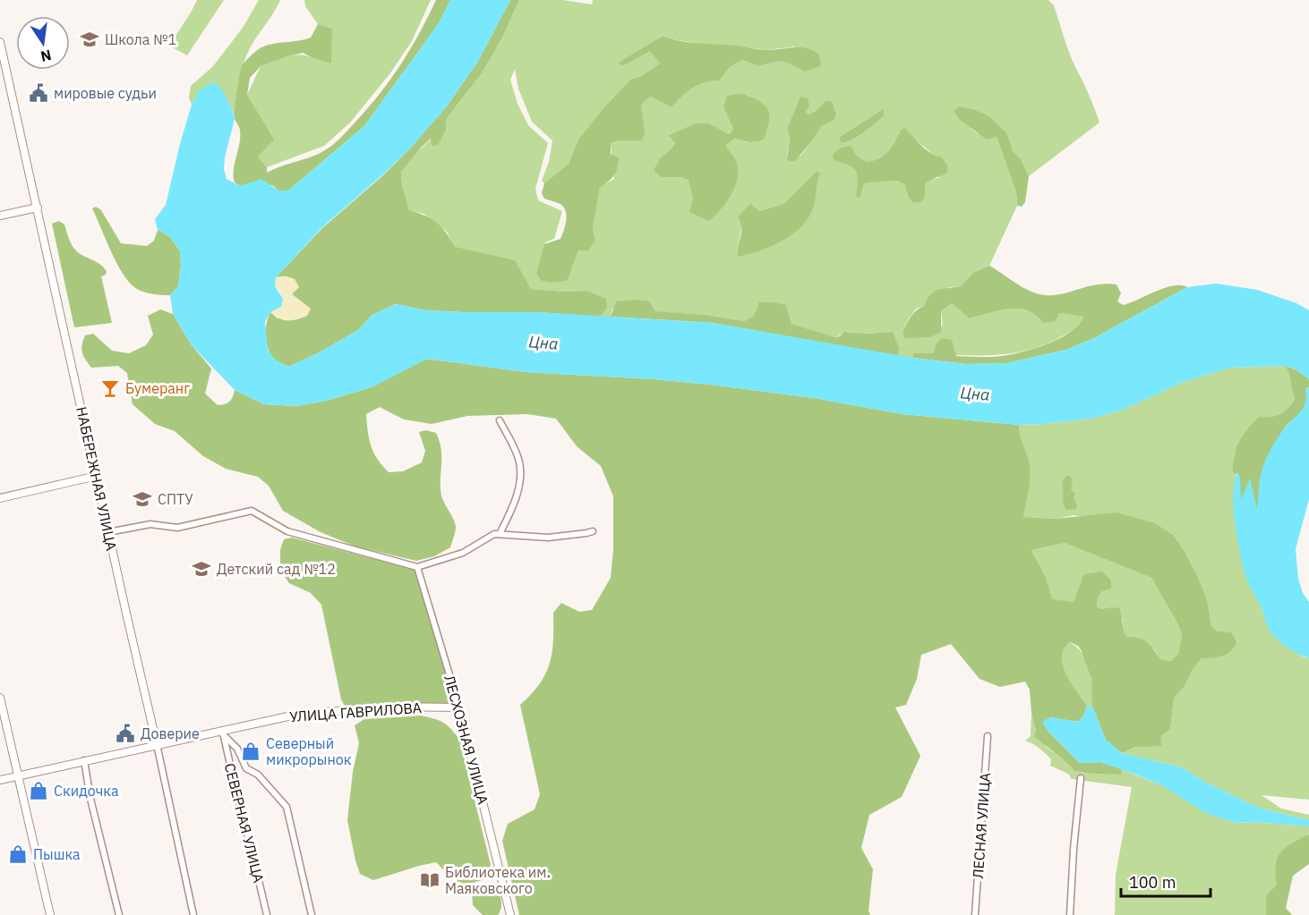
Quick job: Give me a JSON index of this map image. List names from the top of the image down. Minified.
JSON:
{"streets":{"street":["НАБЕРЕЖНАЯ УЛИЦА","УЛИЦА ГАВРИЛОВА","ЛЕСХОЗНАЯ УЛИЦА","СЕВЕРНАЯ УЛИЦА","ЛЕСНАЯ УЛИЦА"]},"crossings":[["НАБЕРЕЖНАЯ УЛИЦА","УЛИЦА ГАВРИЛОВА"],["УЛИЦА ГАВРИЛОВА","ЛЕСХОЗНАЯ УЛИЦА"],["УЛИЦА ГАВРИЛОВА","СЕВЕРНАЯ УЛИЦА"]],"water":["Цна"],"places":{"school or university":["Школа №1","СПТУ","Детский сад №12"],"public building":["мировые судьи","Доверие"],"bar":["Бумеранг"],"shop":["Северный микрорынок","Скидочка","Пышка"],"library":["Библиотека им. Маяковского"]},"scale_bar":"100 m","north":"bottom"}
